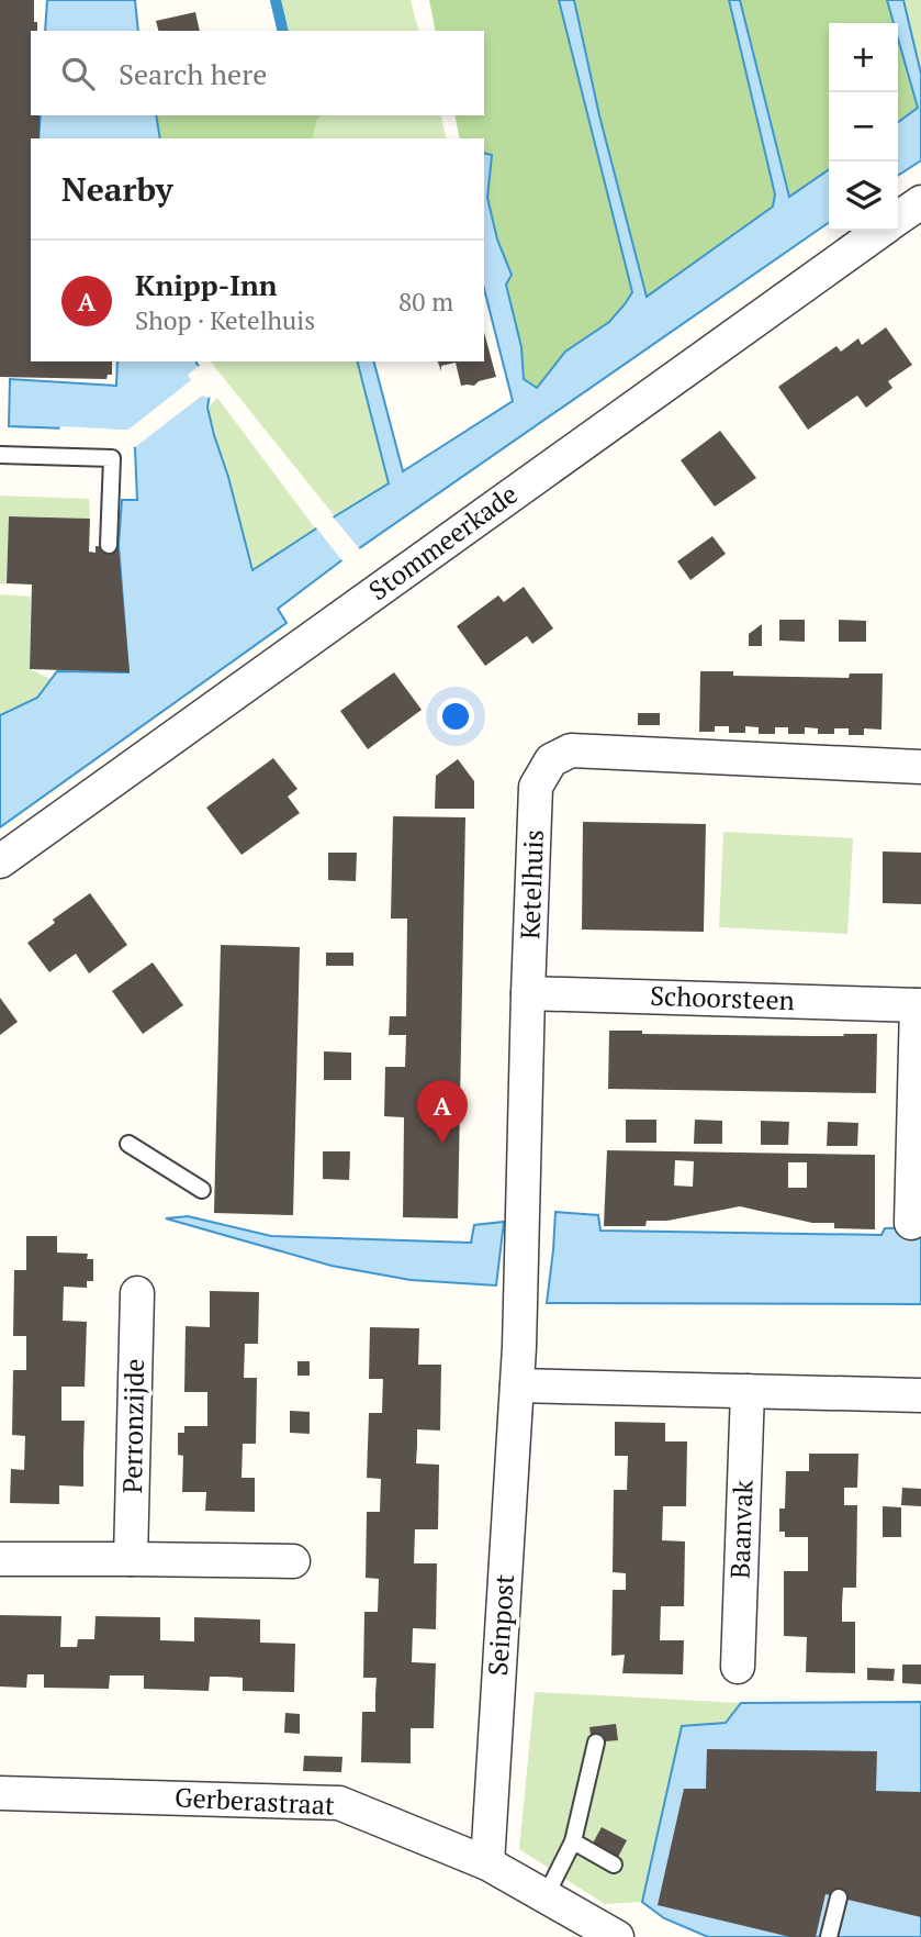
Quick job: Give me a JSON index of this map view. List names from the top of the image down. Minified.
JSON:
{"streets":{"street":["Stommeerkade","Ketelhuis","Schoorsteen","Perronzijde","Baanvak","Seinpost","Gerberastraat"]},"crossings":[["Ketelhuis","Schoorsteen"],["Ketelhuis","Seinpost"],["Seinpost","Gerberastraat"]],"page":{"map_buttons":["+","−"],"search":"Search here","heading":"Nearby","list":[{"mark":"A","name":"Knipp-Inn","note":"Shop · Ketelhuis","value":"80 m"}],"pins":"A"}}
